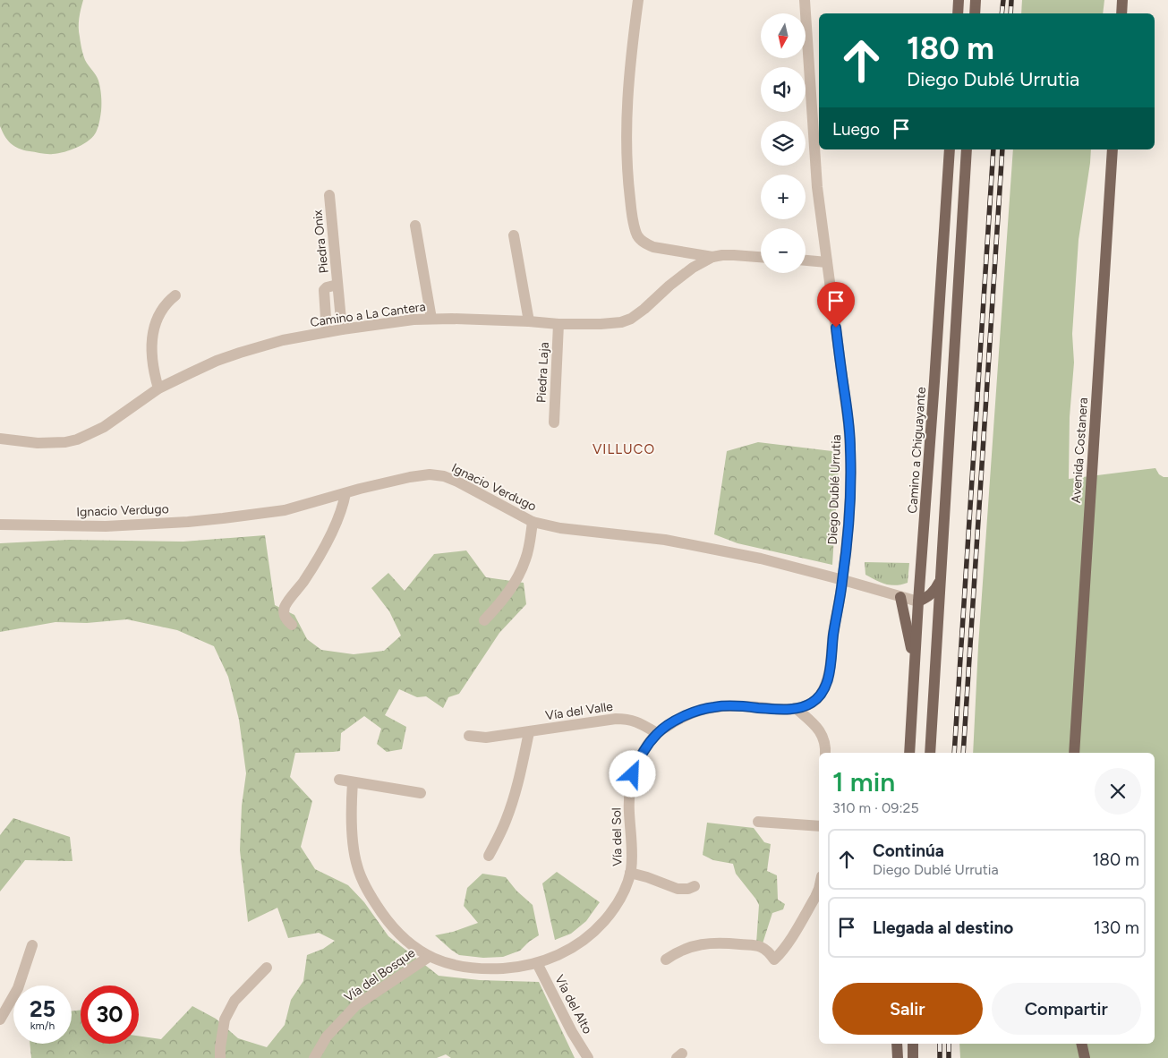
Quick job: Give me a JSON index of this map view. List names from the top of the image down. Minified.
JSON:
{"streets":{"main road":["Camino a Chiguayante","Avenida Costanera"],"street":["Piedra Onix","Camino a La Cantera","Piedra Laja","Ignacio Verdugo","Diego Dublé Urrutia","Vía del Valle","Vía del Sol","Vía del Bosque","Vía del Alto"]},"crossings":[["Piedra Onix","Camino a La Cantera"],["Camino a La Cantera","Piedra Laja"],["Camino a Chiguayante","Ignacio Verdugo"],["Ignacio Verdugo","Diego Dublé Urrutia"],["Ignacio Verdugo","Vía del Sol"],["Diego Dublé Urrutia","Vía del Sol"],["Vía del Valle","Vía del Sol"],["Vía del Sol","Vía del Bosque"],["Vía del Sol","Vía del Alto"]],"districts":["VILLUCO"],"north":"bottom","page":{"map_buttons":["+","−"],"turn":["180 m","Diego Dublé Urrutia"],"then":"Luego","heading":["1 min","310 m · 09:25"],"list":[{"name":"Continúa","note":"Diego Dublé Urrutia","value":"180 m"},{"name":"Llegada al destino","value":"130 m"}],"buttons":["Salir","Compartir"],"speed":"25 km/h","limit":"30"}}
